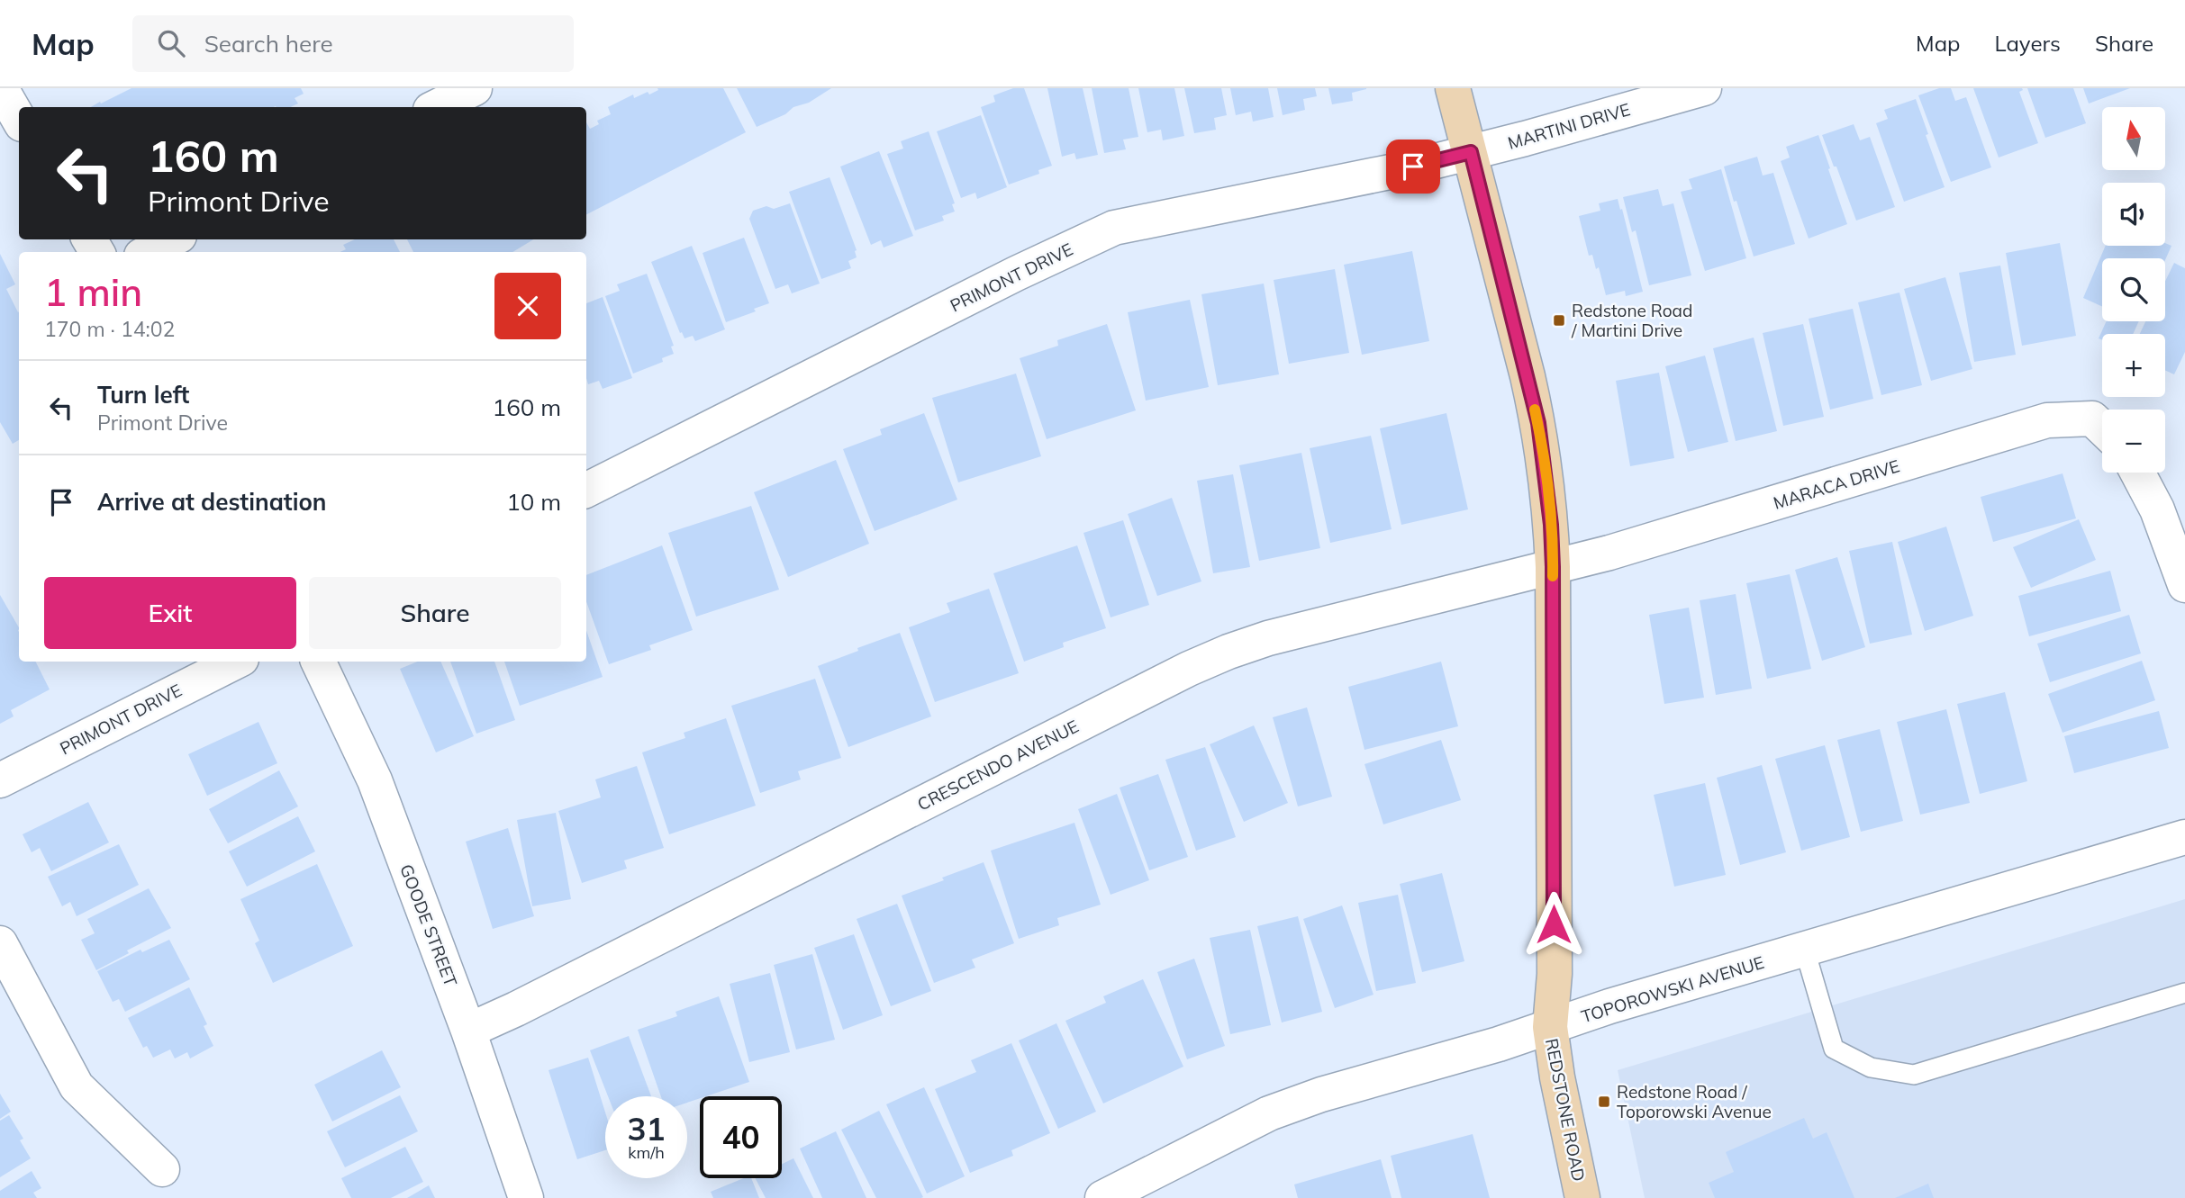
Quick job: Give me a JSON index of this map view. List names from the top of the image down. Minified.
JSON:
{"streets":{"street":["MARTINI DRIVE","PRIMONT DRIVE","MARACA DRIVE","CRESCENDO AVENUE","GOODE STREET","TOPOROWSKI AVENUE","REDSTONE ROAD"]},"crossings":[["MARTINI DRIVE","PRIMONT DRIVE"],["MARTINI DRIVE","REDSTONE ROAD"],["PRIMONT DRIVE","REDSTONE ROAD"],["MARACA DRIVE","CRESCENDO AVENUE"],["MARACA DRIVE","REDSTONE ROAD"],["CRESCENDO AVENUE","GOODE STREET"],["CRESCENDO AVENUE","REDSTONE ROAD"],["TOPOROWSKI AVENUE","REDSTONE ROAD"]],"places":{"transit":["Redstone Road / Martini Drive","Redstone Road / Toporowski Avenue"]},"north":"top","page":{"header":"Map","search":"Search here","nav":["Map","Layers","Share"],"map_buttons":["+","−"],"turn":["160 m","Primont Drive"],"heading":["1 min","170 m · 14:02"],"list":[{"name":"Turn left","note":"Primont Drive","value":"160 m"},{"name":"Arrive at destination","value":"10 m"}],"buttons":["Exit","Share"],"speed":"31 km/h","limit":"40"}}
